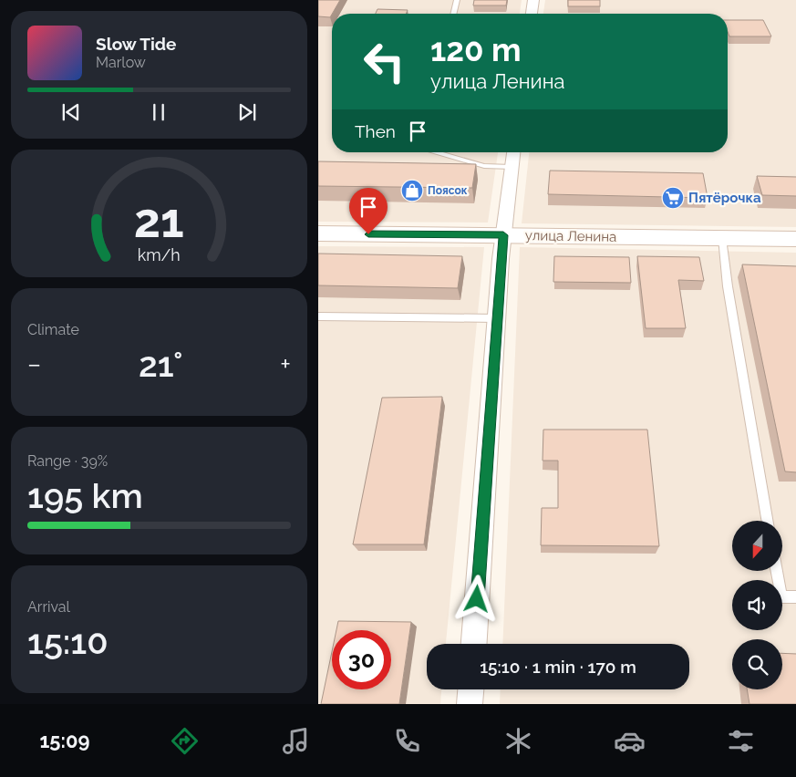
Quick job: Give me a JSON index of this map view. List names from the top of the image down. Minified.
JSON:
{"streets":{"street":["улица Ленина"]},"places":{"shop":["Поясок"],"supermarket":["Пятёрочка"]},"north":"bottom","page":{"turn":["120 m","улица Ленина"],"song":["Slow Tide","Marlow"],"then":"Then","tile":["Climate",["Range · 39%","195 km"],["Arrival","15:10"]],"heat":["−","21°","+"],"limit":"30","trip":"15:10 · 1 min · 170 m","tabs":"15:09","gauge":["21","km/h"]}}
